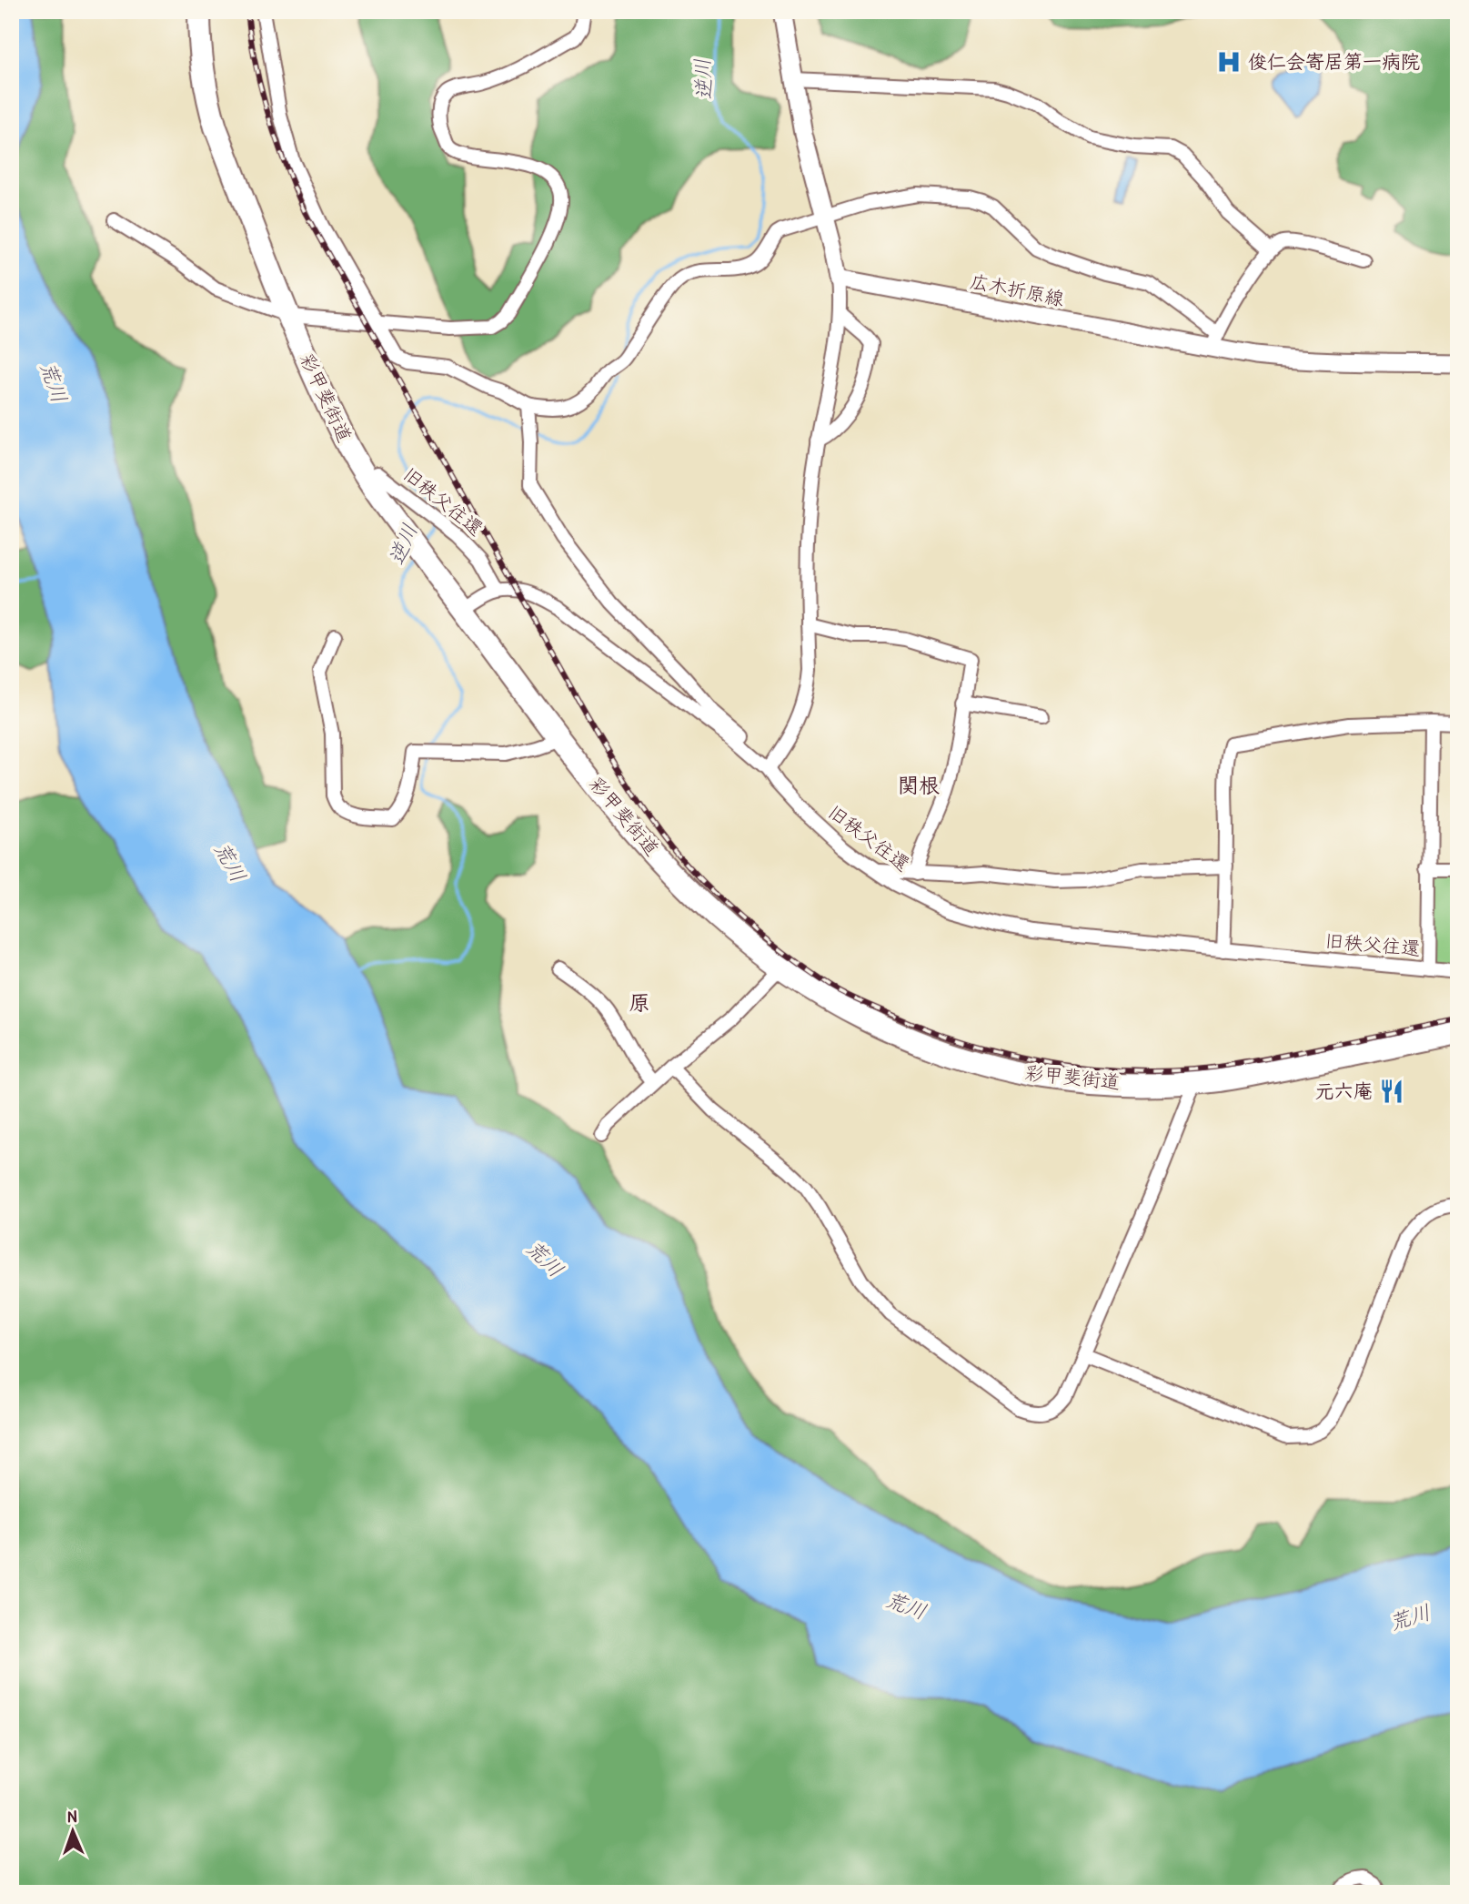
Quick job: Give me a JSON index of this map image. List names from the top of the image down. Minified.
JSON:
{"streets":{"highway":["彩甲斐街道"],"main road":["広木折原線"],"street":["旧秩父往還"]},"districts":["関根","原"],"water":["逆川","荒川"],"places":{"hospital":["俊仁会寄居第一病院"],"restaurant":["元六庵"]},"north":"top"}
